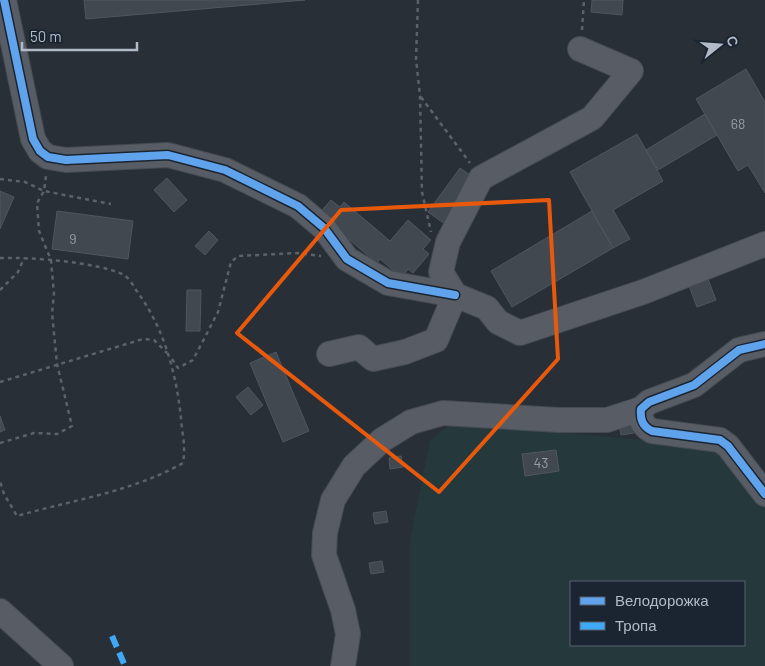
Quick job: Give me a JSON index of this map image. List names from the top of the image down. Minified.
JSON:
{"house_numbers":["68","9","43"],"legend":["Велодорожка","Тропа"],"scale_bar":"50 m","north":"right"}
